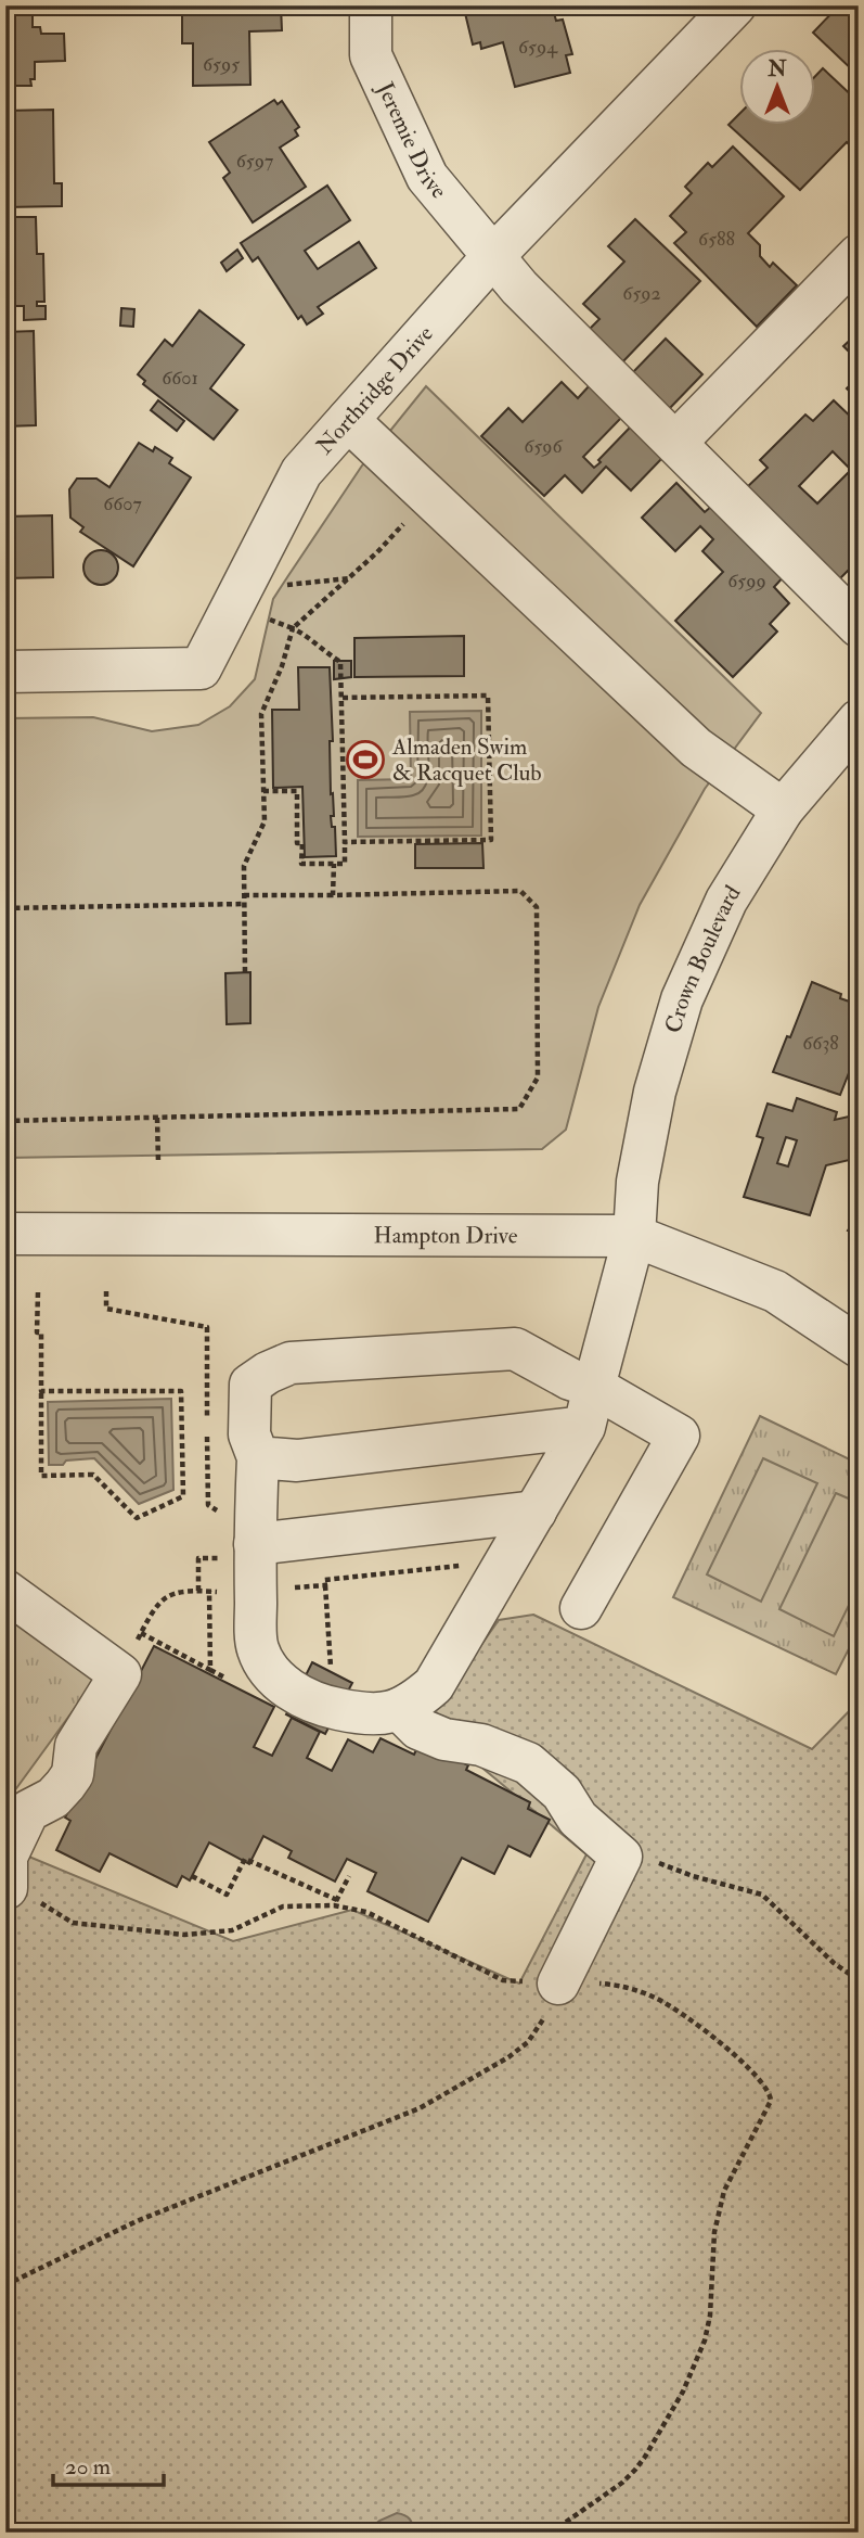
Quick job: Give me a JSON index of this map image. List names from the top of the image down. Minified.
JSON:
{"streets":{"street":["Jeremie Drive","Northridge Drive","Crown Boulevard","Hampton Drive"]},"crossings":[["Jeremie Drive","Northridge Drive"],["Crown Boulevard","Hampton Drive"]],"places":{"sports":["Almaden Swim & Racquet Club"]},"house_numbers":["6594","6595","6597","6588","6592","6601","6596","6607","6599","6638"],"scale_bar":"20 m","north":"top"}
